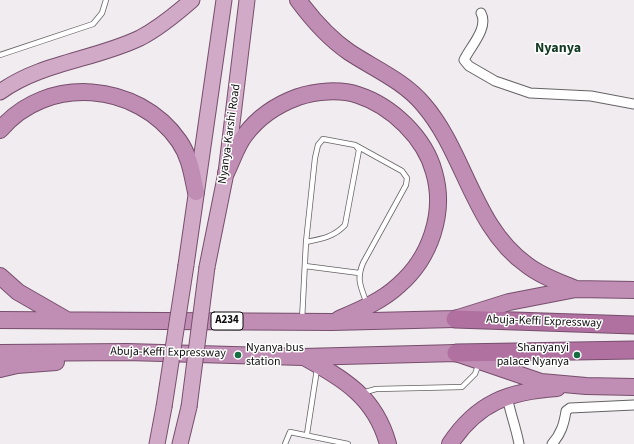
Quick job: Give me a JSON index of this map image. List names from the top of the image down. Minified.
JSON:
{"streets":{"highway":["A234","Abuja-Keffi Expressway"],"main road":["Nyanya-Karshi Road"]},"districts":["Nyanya"],"places":["Nyanya bus station","Shanyanyi palace Nyanya"]}
